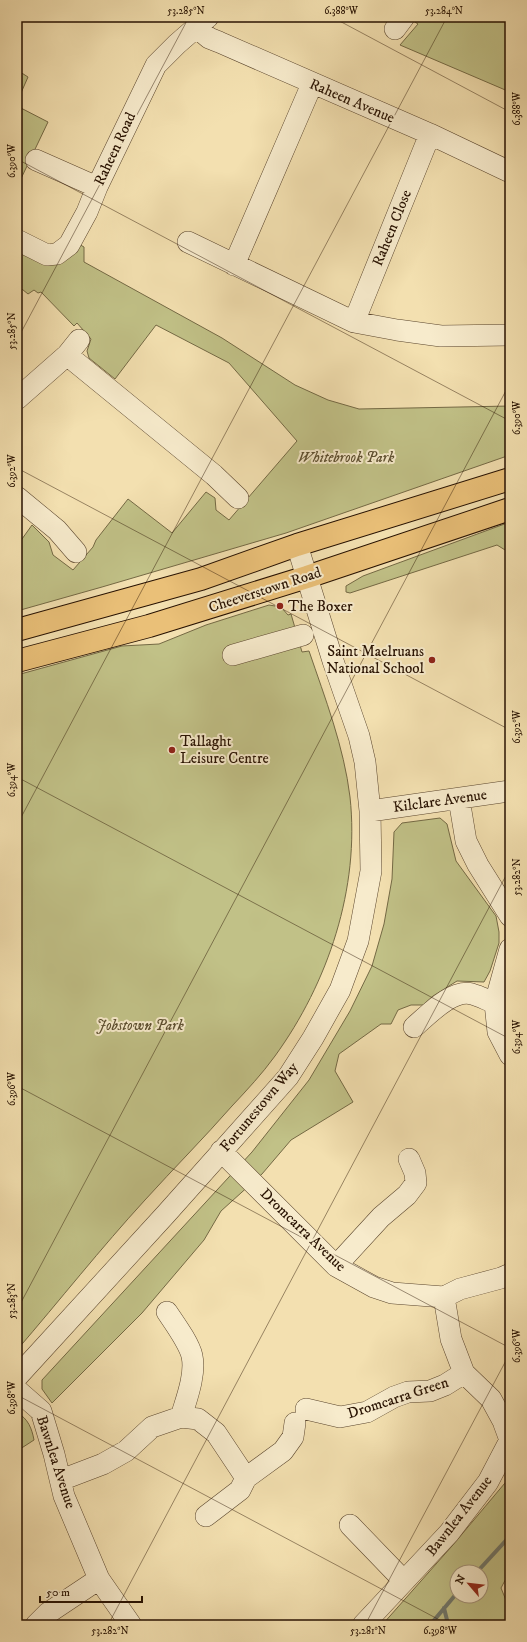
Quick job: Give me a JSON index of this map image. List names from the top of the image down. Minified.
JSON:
{"streets":{"main road":["Cheeverstown Road"],"street":["Raheen Avenue","Raheen Road","Raheen Close","Kilclare Avenue","Fortunestown Way","Dromcarra Avenue","Dromcarra Green","Bawnlea Avenue"]},"crossings":[["Raheen Avenue","Raheen Road"],["Raheen Avenue","Raheen Close"],["Cheeverstown Road","Fortunestown Way"],["Kilclare Avenue","Fortunestown Way"],["Fortunestown Way","Dromcarra Avenue"],["Dromcarra Avenue","Bawnlea Avenue"],["Dromcarra Green","Bawnlea Avenue"]],"parks":["Whitebrook Park","Jobstown Park"],"places":["The Boxer","Saint Maelruans National School","Tallaght Leisure Centre"],"scale_bar":"50 m","north":"top left","coordinates":["53.285°N","6.388°W","53.284°N","6.390°W","6.392°W","6.394°W","53.282°N","6.396°W","53.283°N","6.398°W","53.281°N"]}
